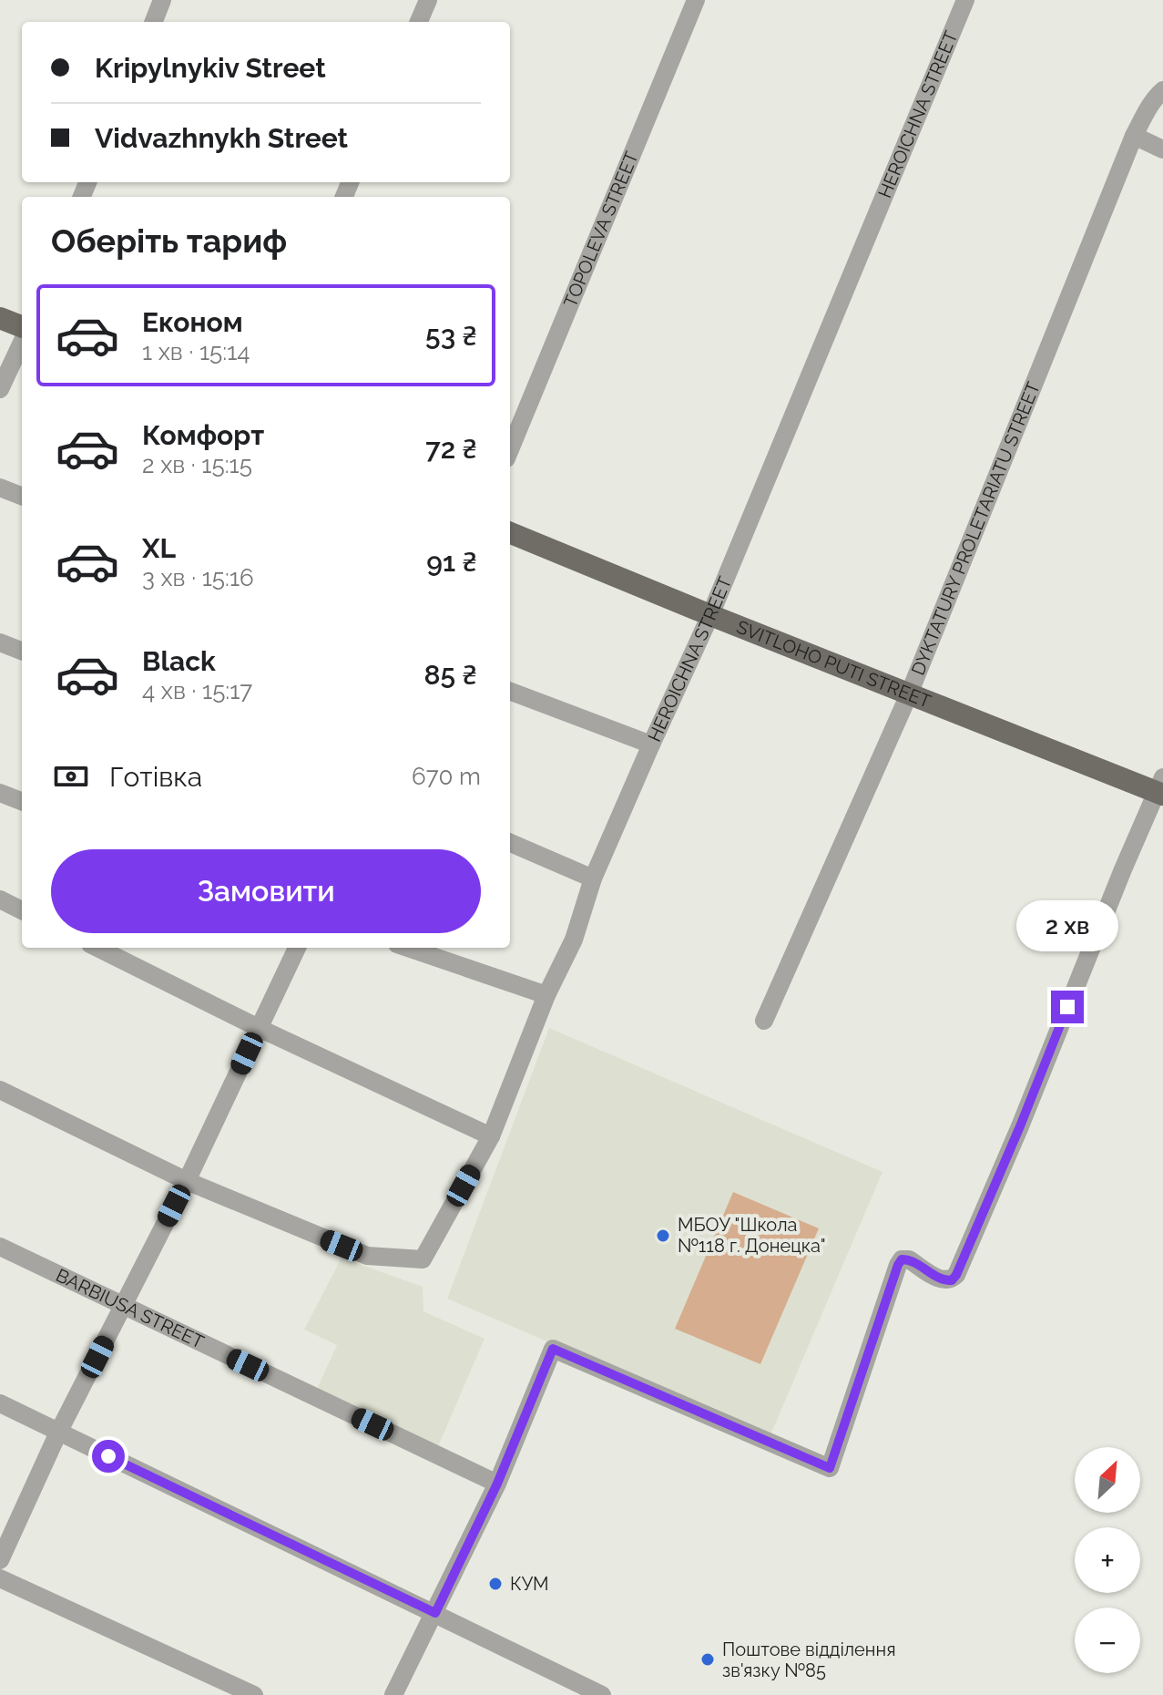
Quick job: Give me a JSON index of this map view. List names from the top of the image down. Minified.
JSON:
{"streets":{"main road":["SVITLOHO PUTI STREET"],"street":["HEROICHNA STREET","TOPOLEVA STREET","DYKTATURY PROLETARIATU STREET","BARBIUSA STREET"]},"crossings":[["HEROICHNA STREET","SVITLOHO PUTI STREET"],["DYKTATURY PROLETARIATU STREET","SVITLOHO PUTI STREET"]],"places":["МБОУ \"Школа №118 г. Донецка\"","КУМ","Поштове відділення зв'язку №85"],"north":"top right","page":{"banner":["Kripylnykiv Street","Vidvazhnykh Street"],"heading":"Оберіть тариф","list":[{"name":"Економ","note":"1 хв · 15:14","value":"53 ₴"},{"name":"Комфорт","note":"2 хв · 15:15","value":"72 ₴"},{"name":"XL","note":"3 хв · 15:16","value":"91 ₴"},{"name":"Black","note":"4 хв · 15:17","value":"85 ₴"}],"pay":["Готівка","670 m"],"buttons":"Замовити","bubble":"2 хв","map_buttons":["+","−"]}}
